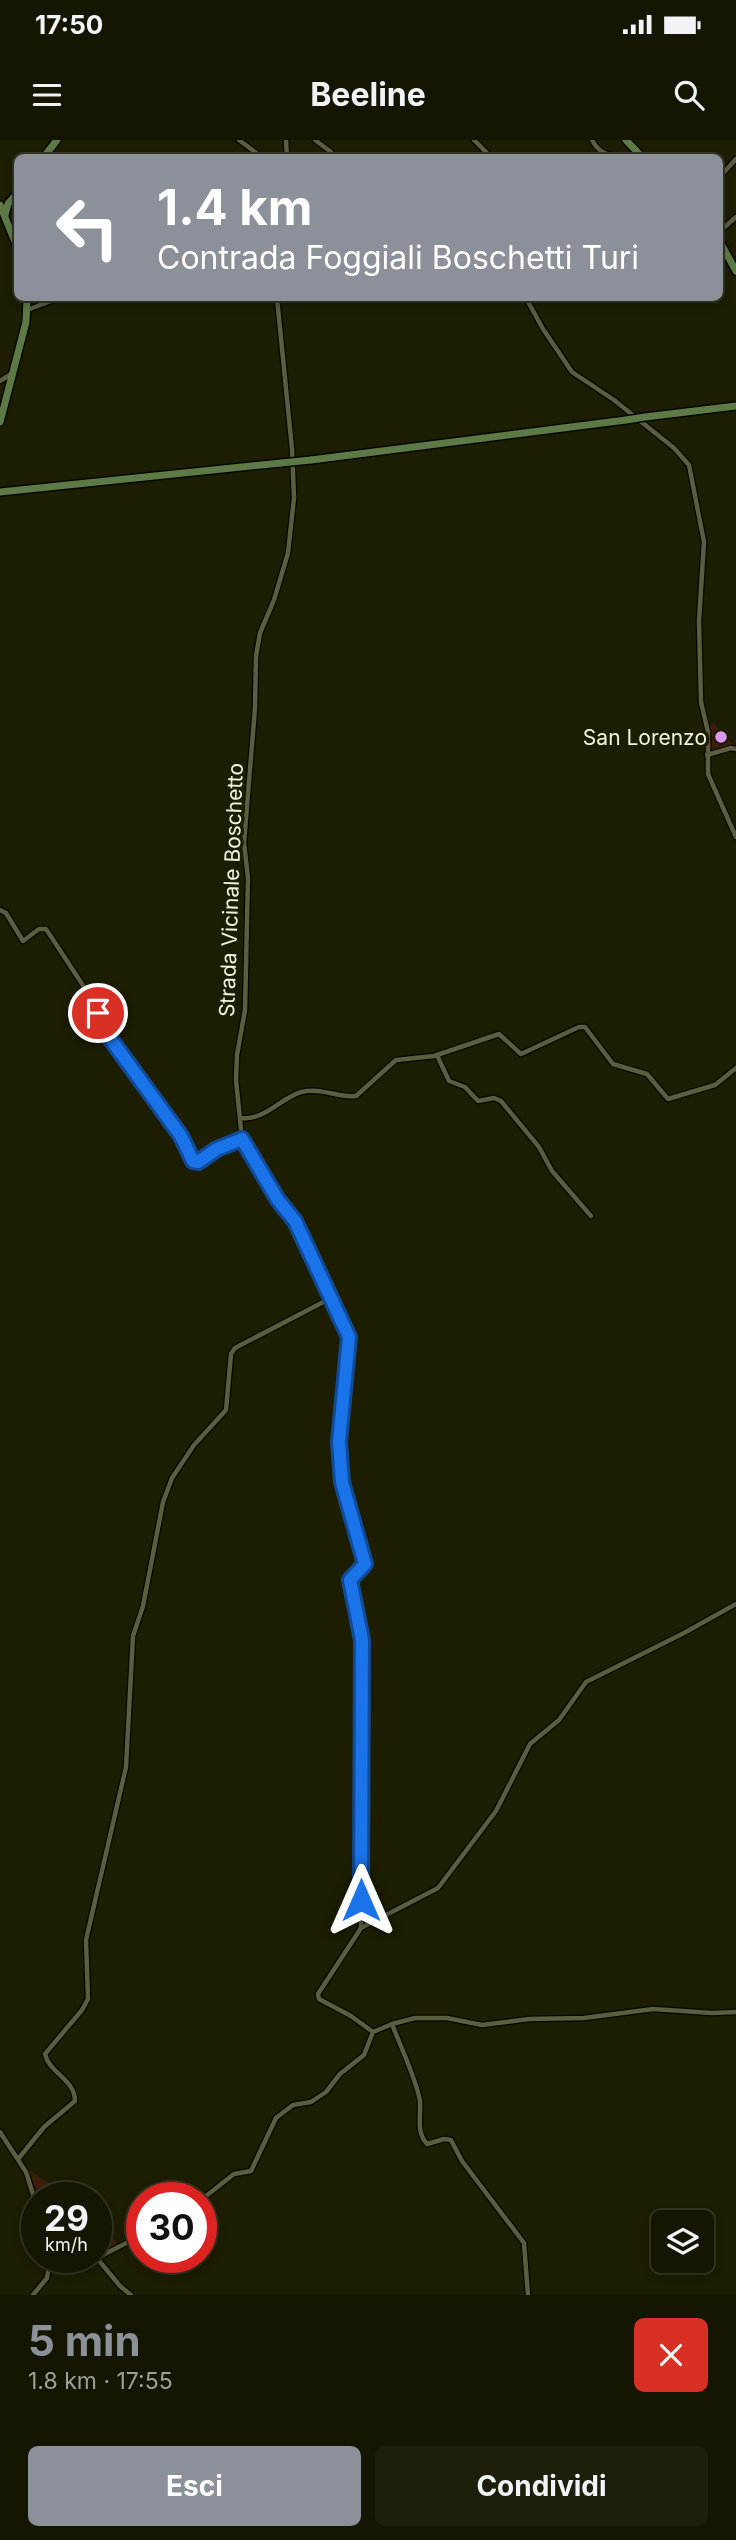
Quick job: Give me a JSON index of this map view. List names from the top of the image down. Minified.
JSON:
{"streets":{"street":["Strada Vicinale Boschetto"]},"places":["San Lorenzo"],"page":{"status":"17:50","header":"Beeline","turn":["1.4 km","Contrada Foggiali Boschetti Turi"],"speed":"29 km/h","limit":"30","heading":["5 min","1.8 km · 17:55"],"buttons":["Esci","Condividi"]}}
